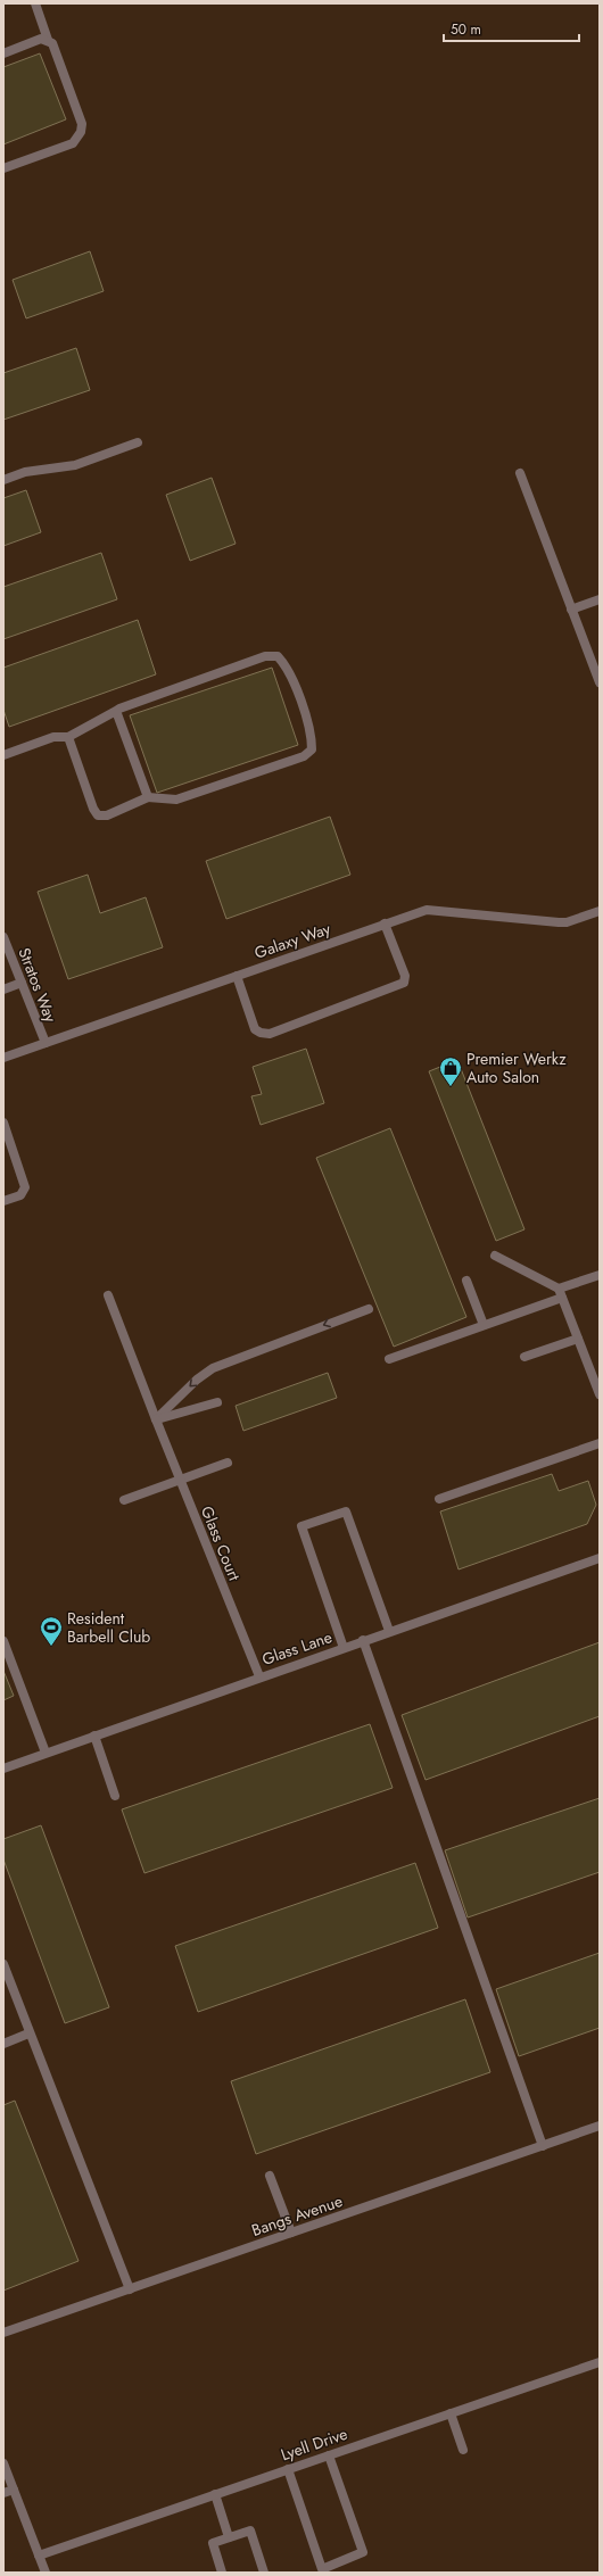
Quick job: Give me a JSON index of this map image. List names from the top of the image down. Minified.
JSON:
{"streets":{"street":["Galaxy Way","Stratos Way","Glass Court","Glass Lane","Bangs Avenue","Lyell Drive"]},"crossings":[["Galaxy Way","Stratos Way"],["Glass Court","Glass Lane"]],"places":{"shop":["Premier Werkz Auto Salon"],"sports":["Resident Barbell Club"]},"scale_bar":"50 m"}
